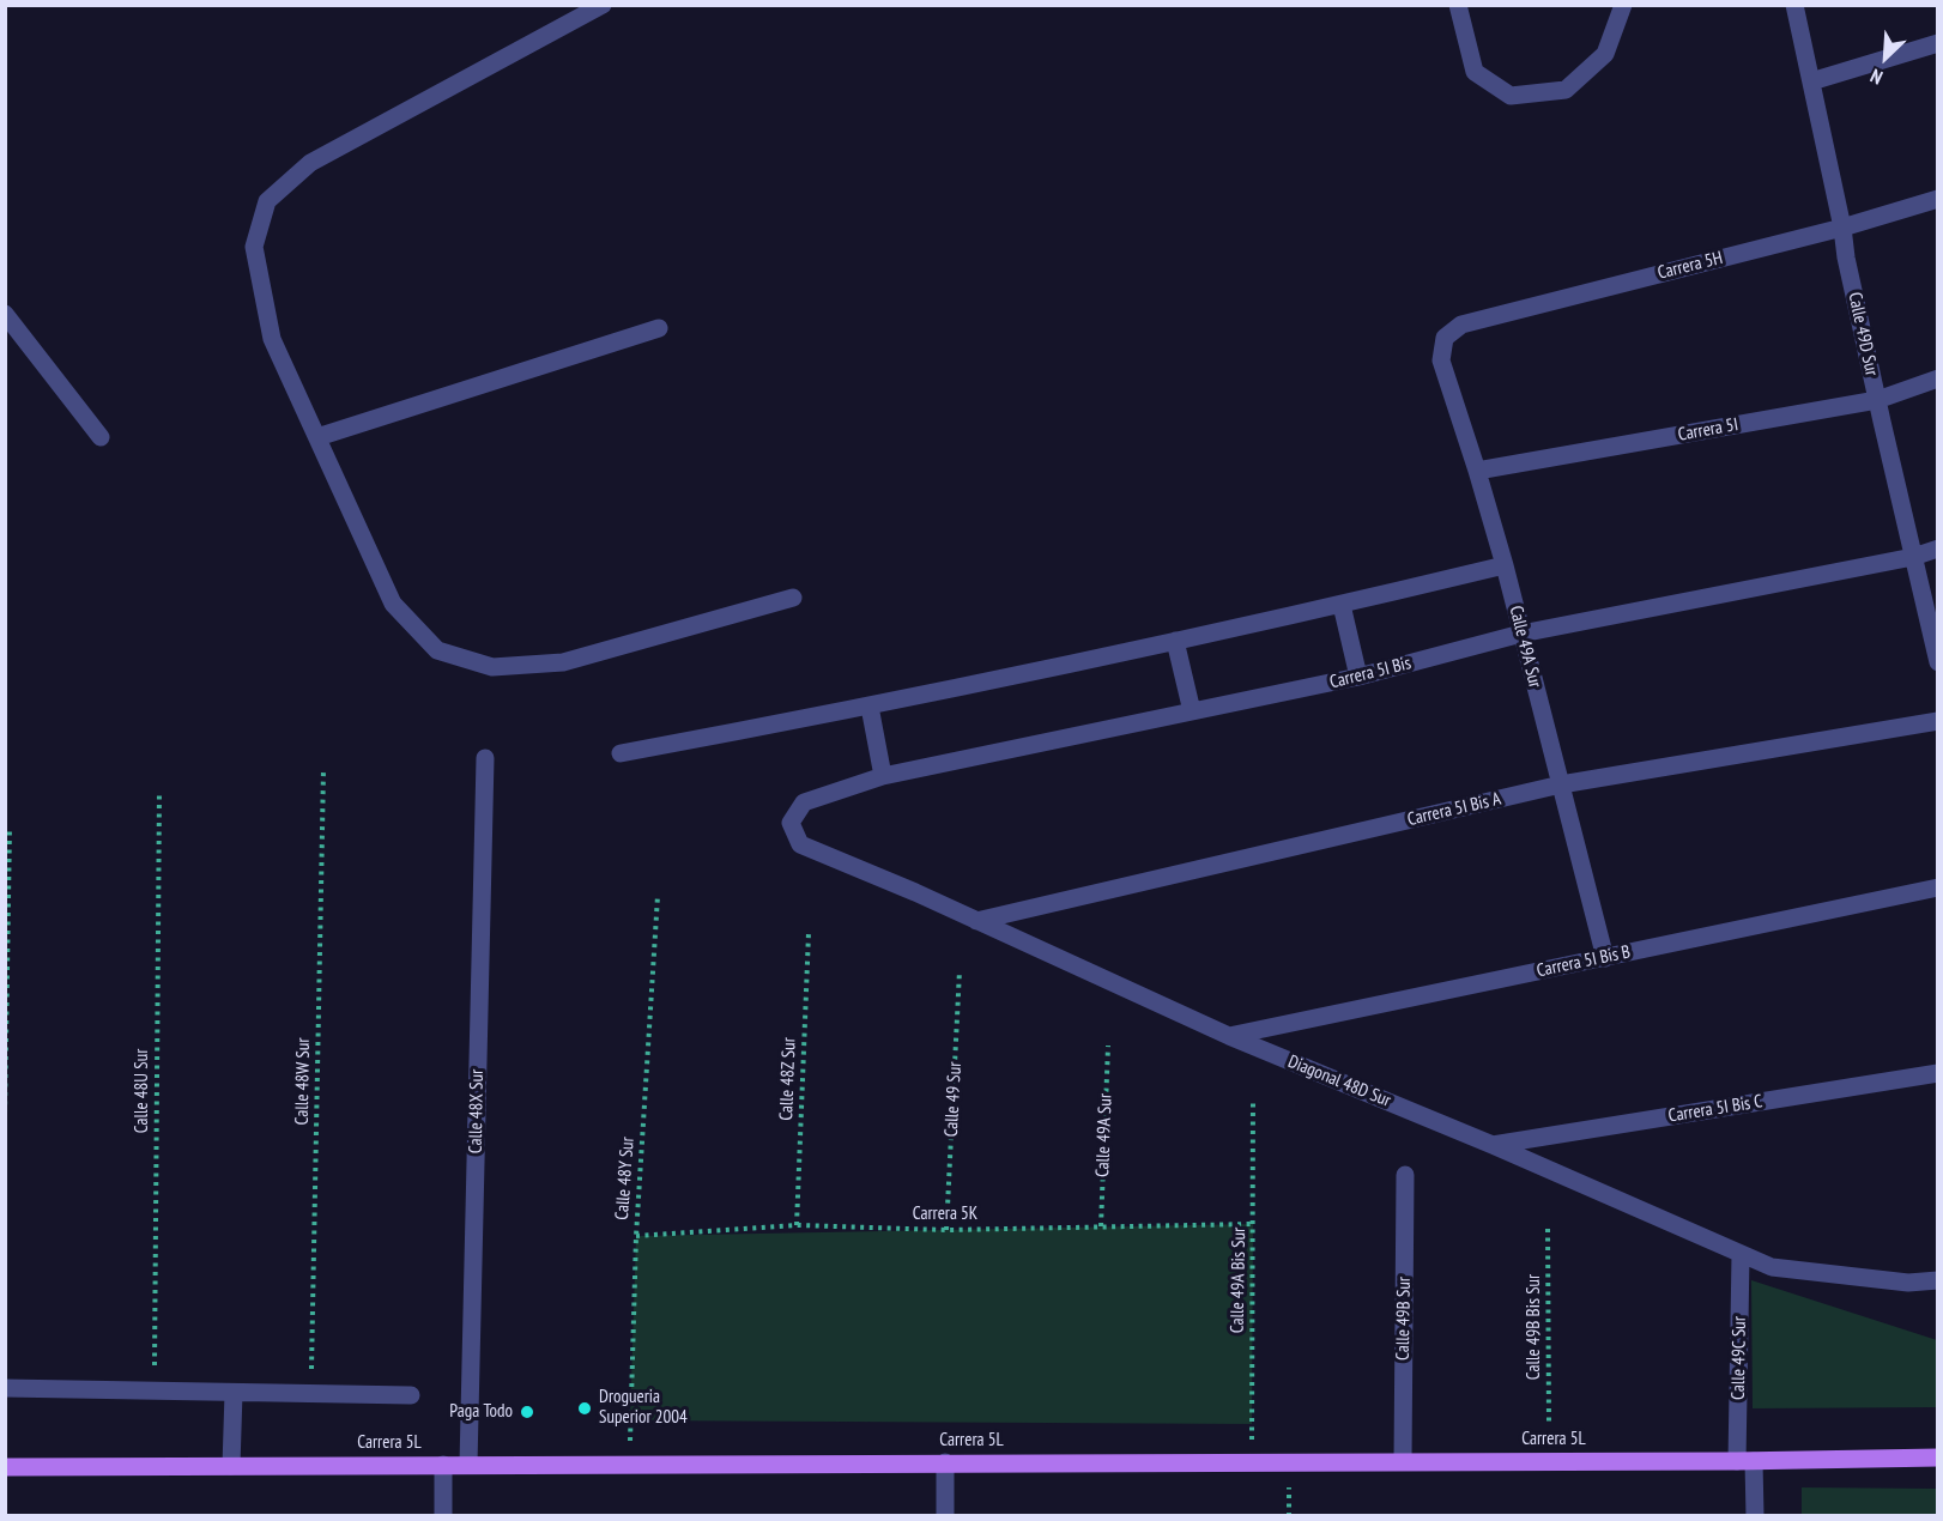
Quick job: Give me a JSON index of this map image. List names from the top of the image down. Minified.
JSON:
{"streets":{"main road":["Carrera 5L"],"street":["Carrera 5H","Calle 49D Sur","Carrera 5I","Calle 49A Sur","Carrera 5I Bis","Carrera 5I Bis A","Carrera 5I Bis B","Diagonal 48D Sur","Carrera 5I Bis C","Calle 48X Sur","Calle 49B Sur","Calle 49C Sur"],"path":["Calle 48Z Sur","Calle 48W Sur","Calle 48U Sur","Calle 49 Sur","Calle 48Y Sur","Carrera 5K","Calle 49A Bis Sur","Calle 49B Bis Sur"]},"crossings":[["Carrera 5H","Calle 49D Sur"],["Carrera 5H","Calle 49A Sur"],["Calle 49D Sur","Carrera 5I"],["Calle 49D Sur","Carrera 5I Bis"],["Carrera 5I","Calle 49A Sur"],["Calle 49A Sur","Carrera 5I Bis"],["Calle 49A Sur","Carrera 5I Bis A"],["Calle 49A Sur","Carrera 5I Bis B"],["Calle 49A Sur","Carrera 5K"],["Carrera 5I Bis","Diagonal 48D Sur"],["Carrera 5I Bis A","Diagonal 48D Sur"],["Carrera 5I Bis B","Diagonal 48D Sur"],["Calle 48Z Sur","Carrera 5K"],["Diagonal 48D Sur","Carrera 5I Bis C"],["Diagonal 48D Sur","Calle 49C Sur"],["Calle 49 Sur","Carrera 5K"],["Calle 48X Sur","Carrera 5L"],["Calle 48Y Sur","Carrera 5K"],["Calle 48Y Sur","Carrera 5L"],["Carrera 5K","Calle 49A Bis Sur"],["Calle 49A Bis Sur","Carrera 5L"],["Calle 49B Sur","Carrera 5L"],["Calle 49C Sur","Carrera 5L"]],"places":["Drogueria Superior 2004","Paga Todo"],"north":"bottom left"}
